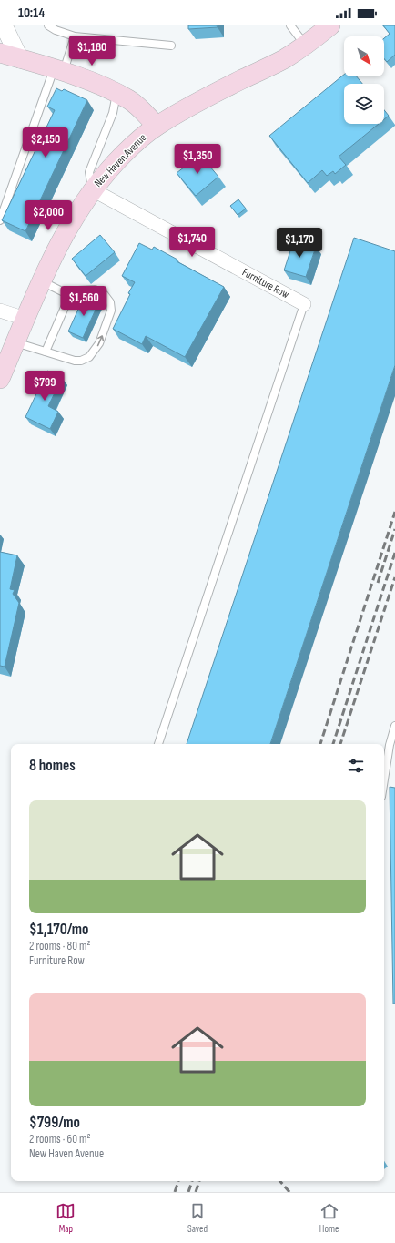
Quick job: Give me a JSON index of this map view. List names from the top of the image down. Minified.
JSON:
{"streets":{"main road":["New Haven Avenue"],"street":["Furniture Row"]},"crossings":[["New Haven Avenue","Furniture Row"]],"north":"bottom right","page":{"status":"10:14","price":["$1,180","$2,150","$1,350","$2,000","$1,740","$1,170","$1,560","$799"],"heading":"8 homes","list":[{"name":"$1,170/mo","note":"2 rooms · 80 m² · Furniture Row"},{"name":"$799/mo","note":"2 rooms · 60 m² · New Haven Avenue"}],"tabs":["Map","Saved","Home"]}}
